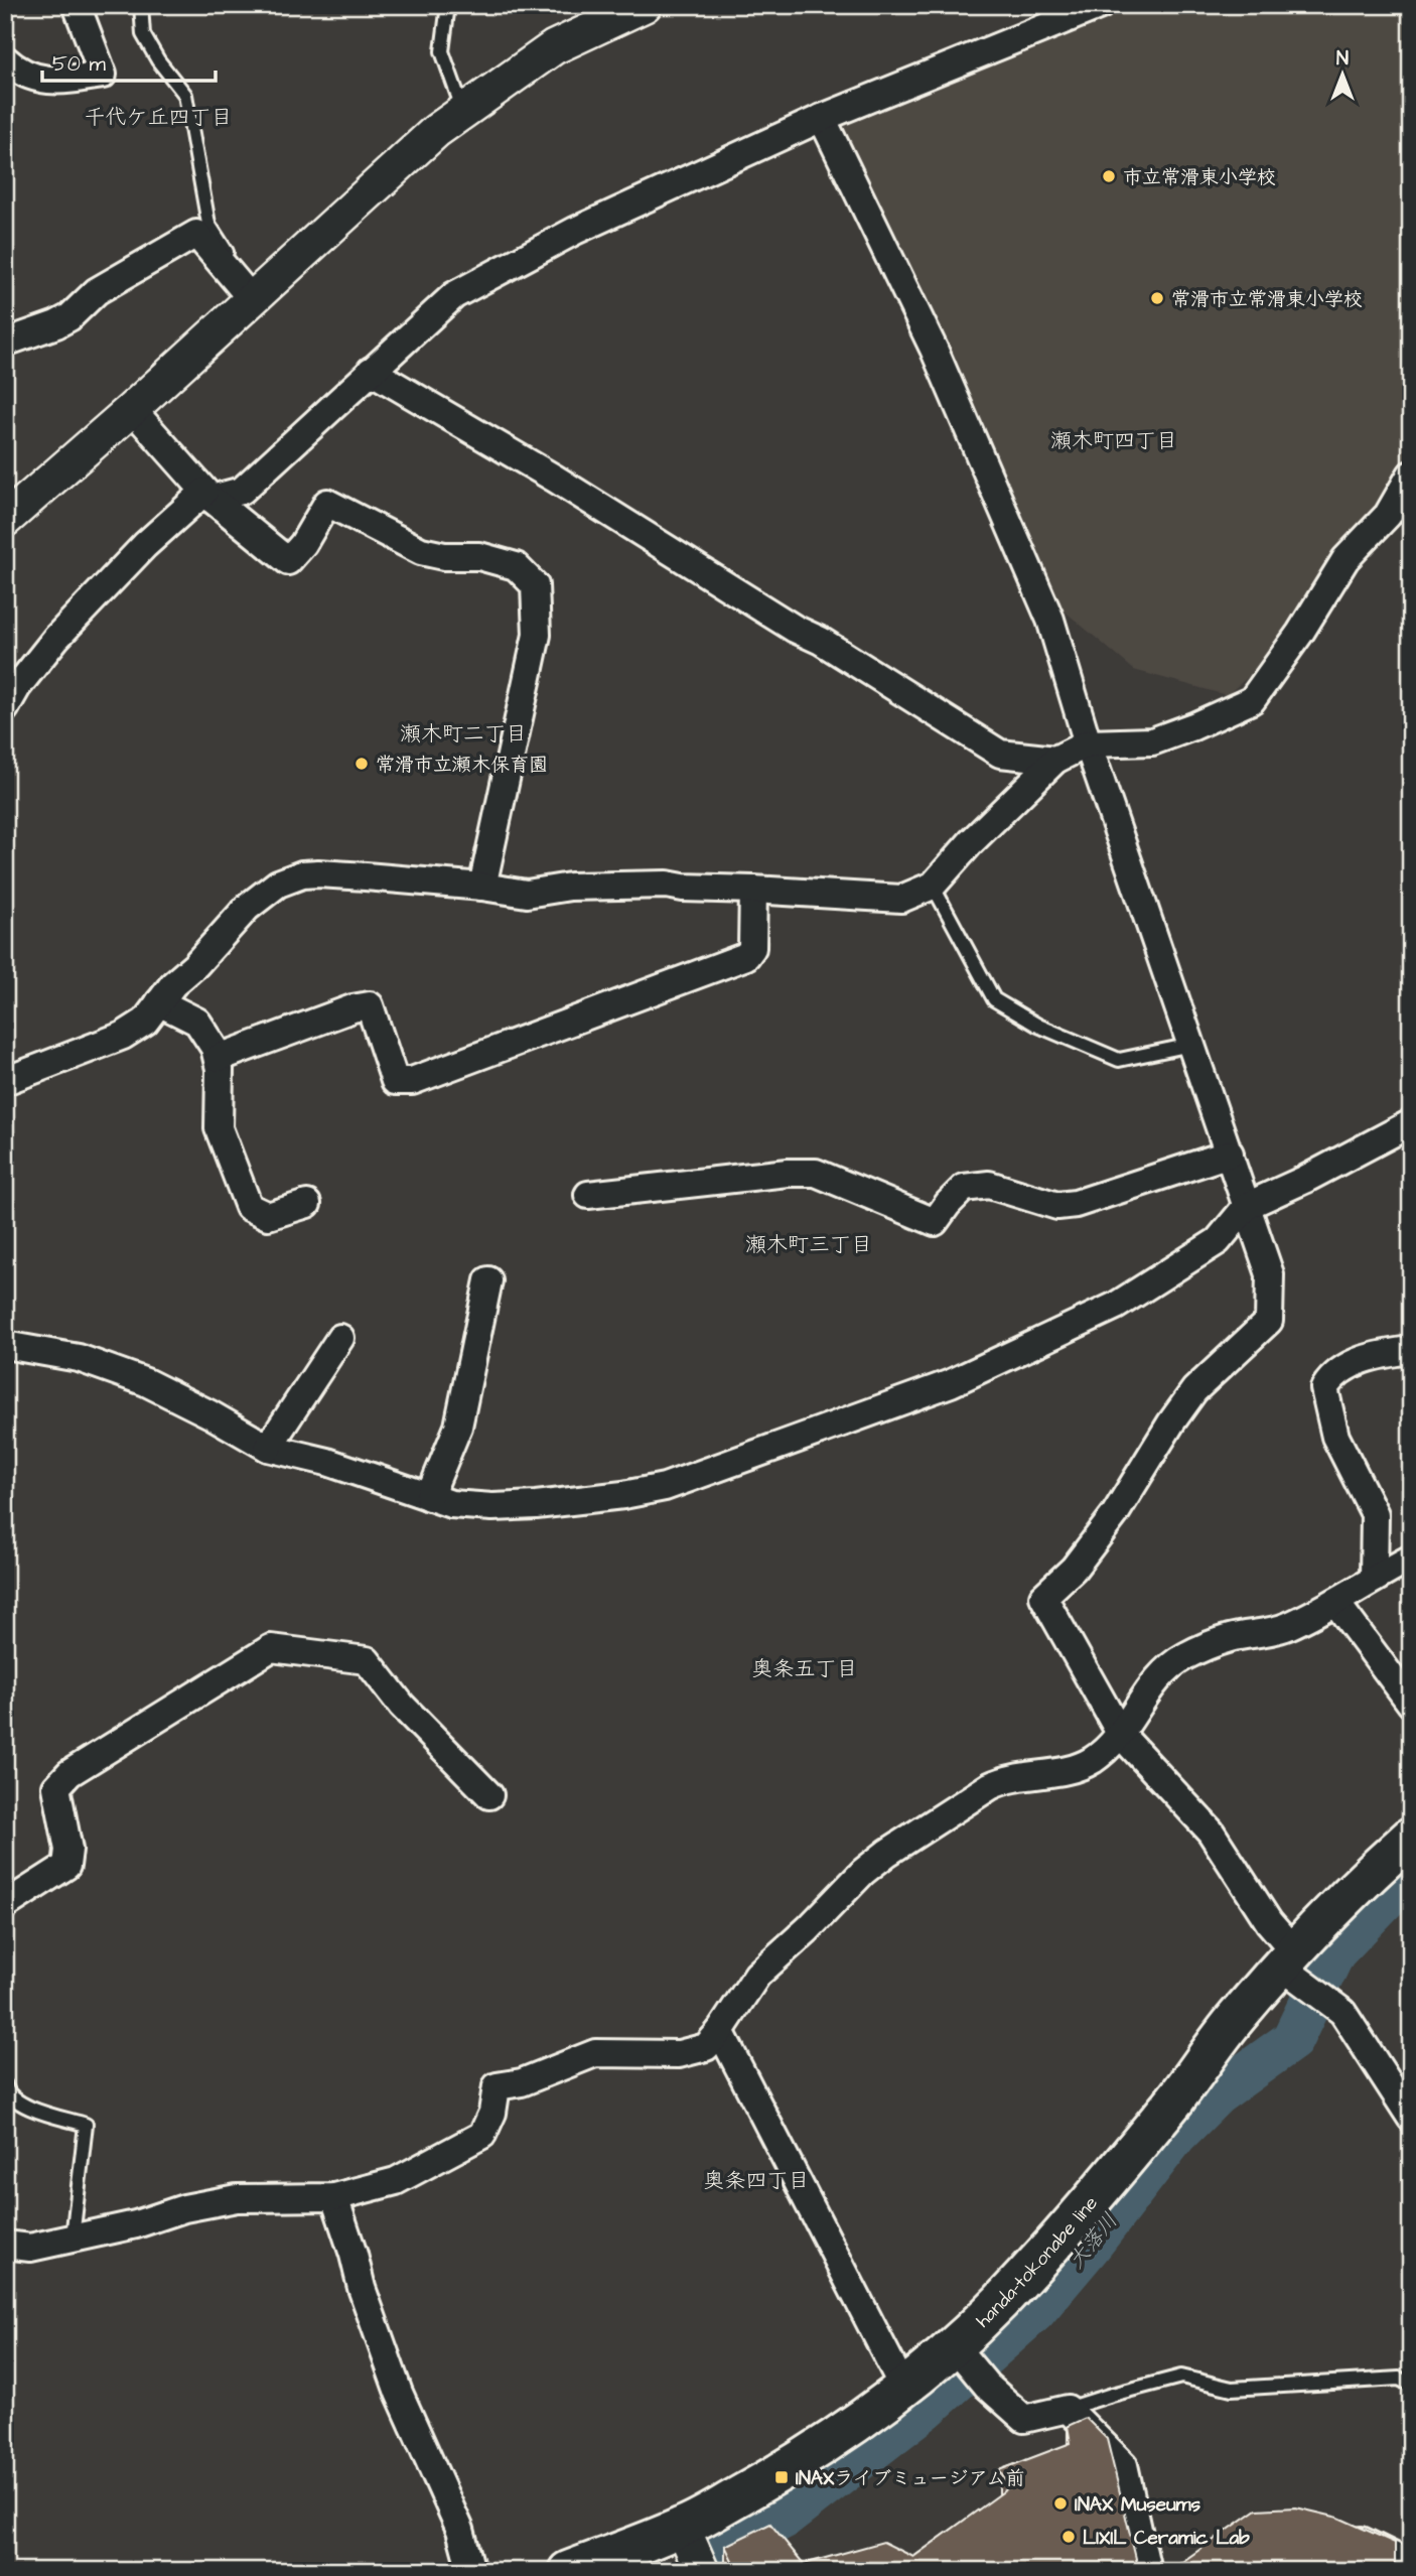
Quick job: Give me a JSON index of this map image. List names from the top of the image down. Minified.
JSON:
{"streets":{"main road":["handa-tokonabe line"]},"districts":["千代ケ丘四丁目","瀬木町四丁目","瀬木町二丁目","瀬木町三丁目","奥条五丁目","奥条四丁目"],"water":["大落川"],"places":{"other":["市立常滑東小学校","常滑市立常滑東小学校","常滑市立瀬木保育園","INAX Museums","LIXIL Ceramic Lab"],"transit":["INAXライブミュージアム前"]},"scale_bar":"50 m","north":"top"}
